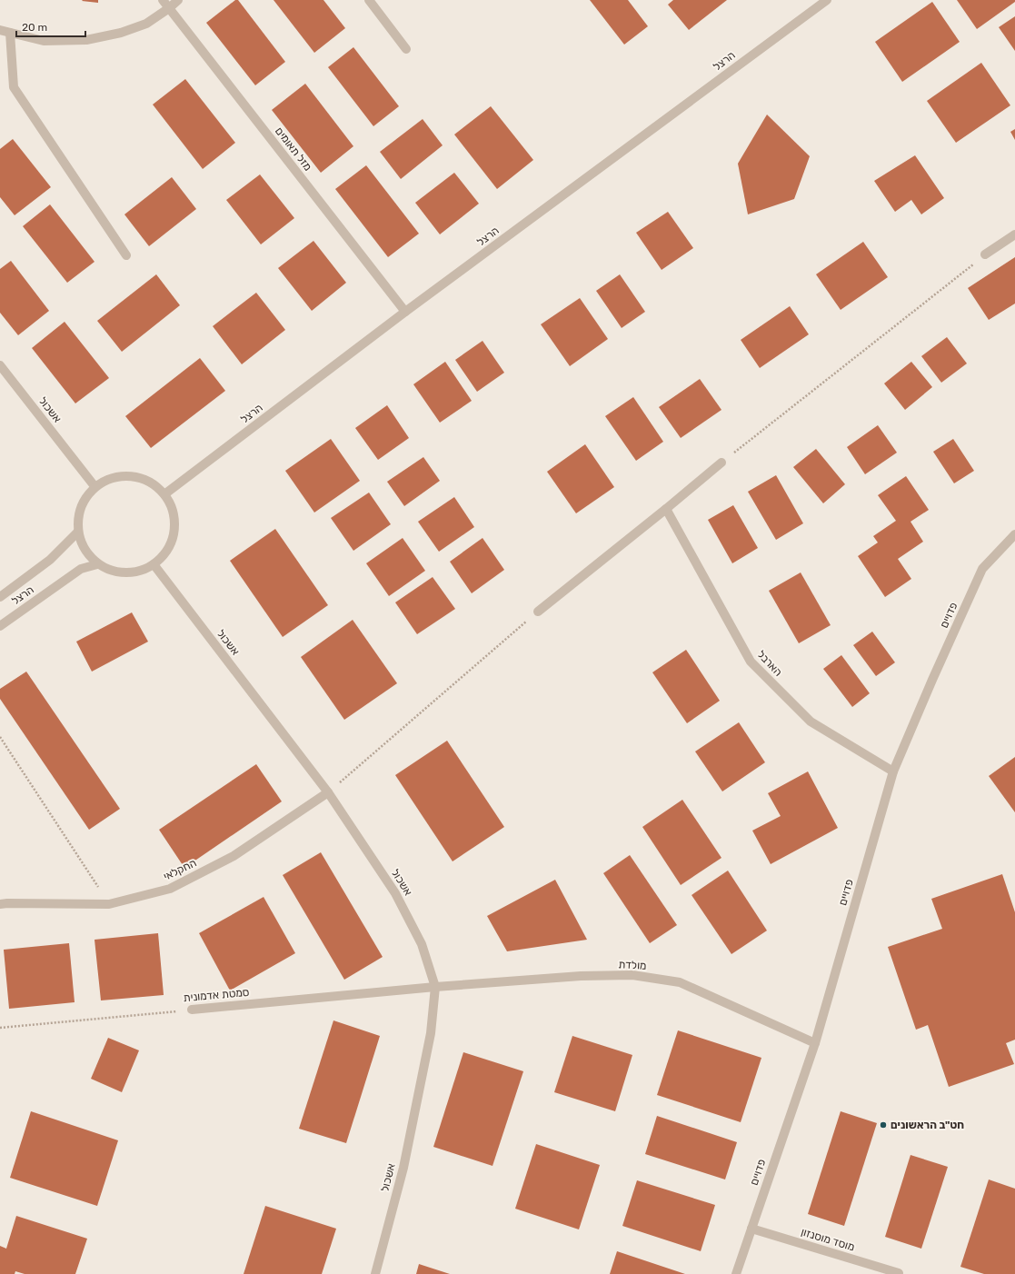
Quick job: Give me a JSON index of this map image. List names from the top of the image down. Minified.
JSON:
{"streets":{"street":["הרצל","מזל תאומים","אשכול","פדויים","הארבל","החקלאי","מולדת","סמטת אדמונית","מוסד מוסנזון"]},"crossings":[["הרצל","מזל תאומים"],["הרצל","אשכול"],["אשכול","החקלאי"],["אשכול","מולדת"],["אשכול","סמטת אדמונית"],["פדויים","הארבל"],["פדויים","מולדת"],["פדויים","מוסד מוסנזון"],["מולדת","סמטת אדמונית"]],"places":["חט\"ב הראשונים"],"scale_bar":"20 m"}
